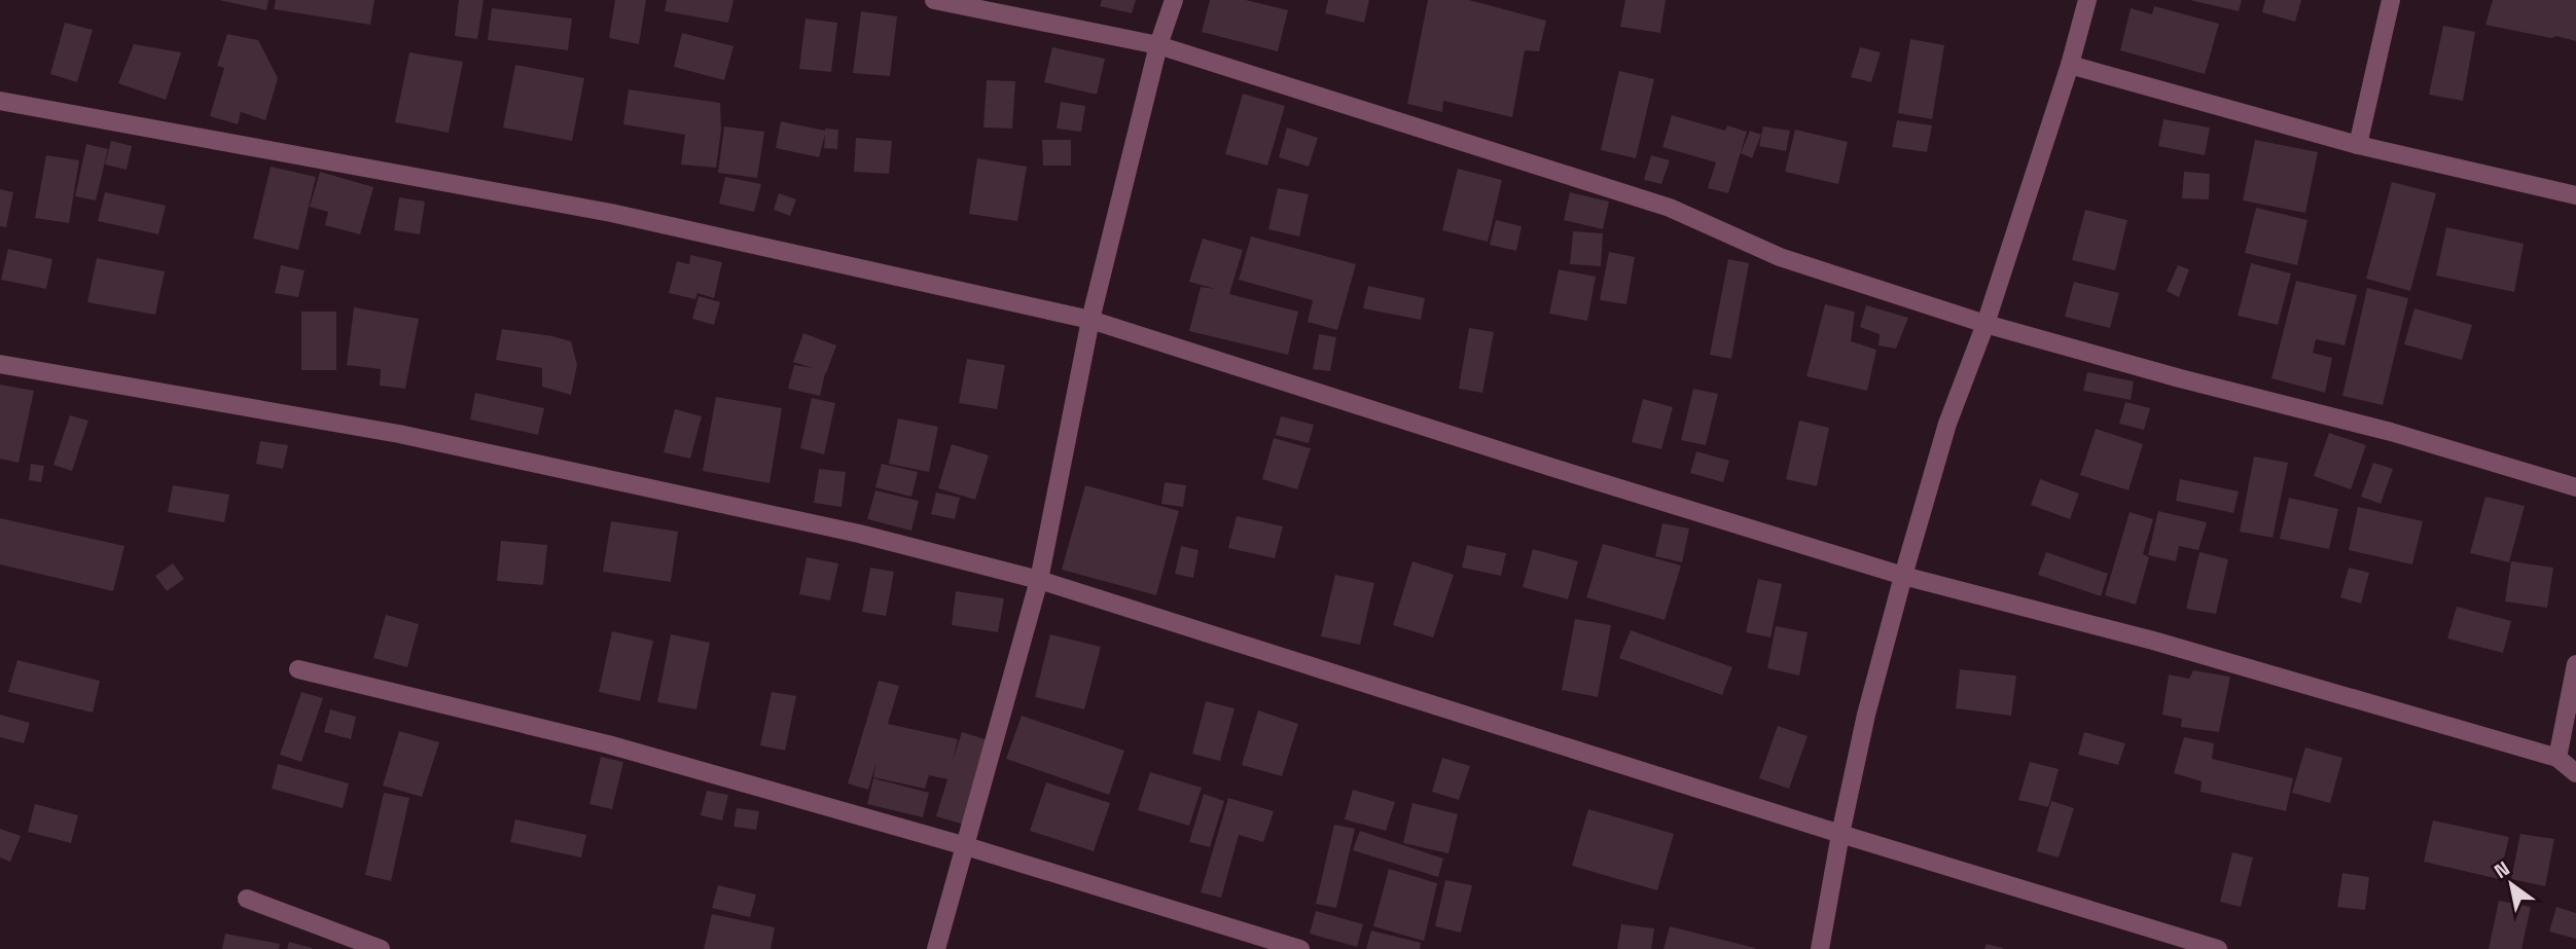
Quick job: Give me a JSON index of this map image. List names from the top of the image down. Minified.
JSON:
{"north":"top left"}
